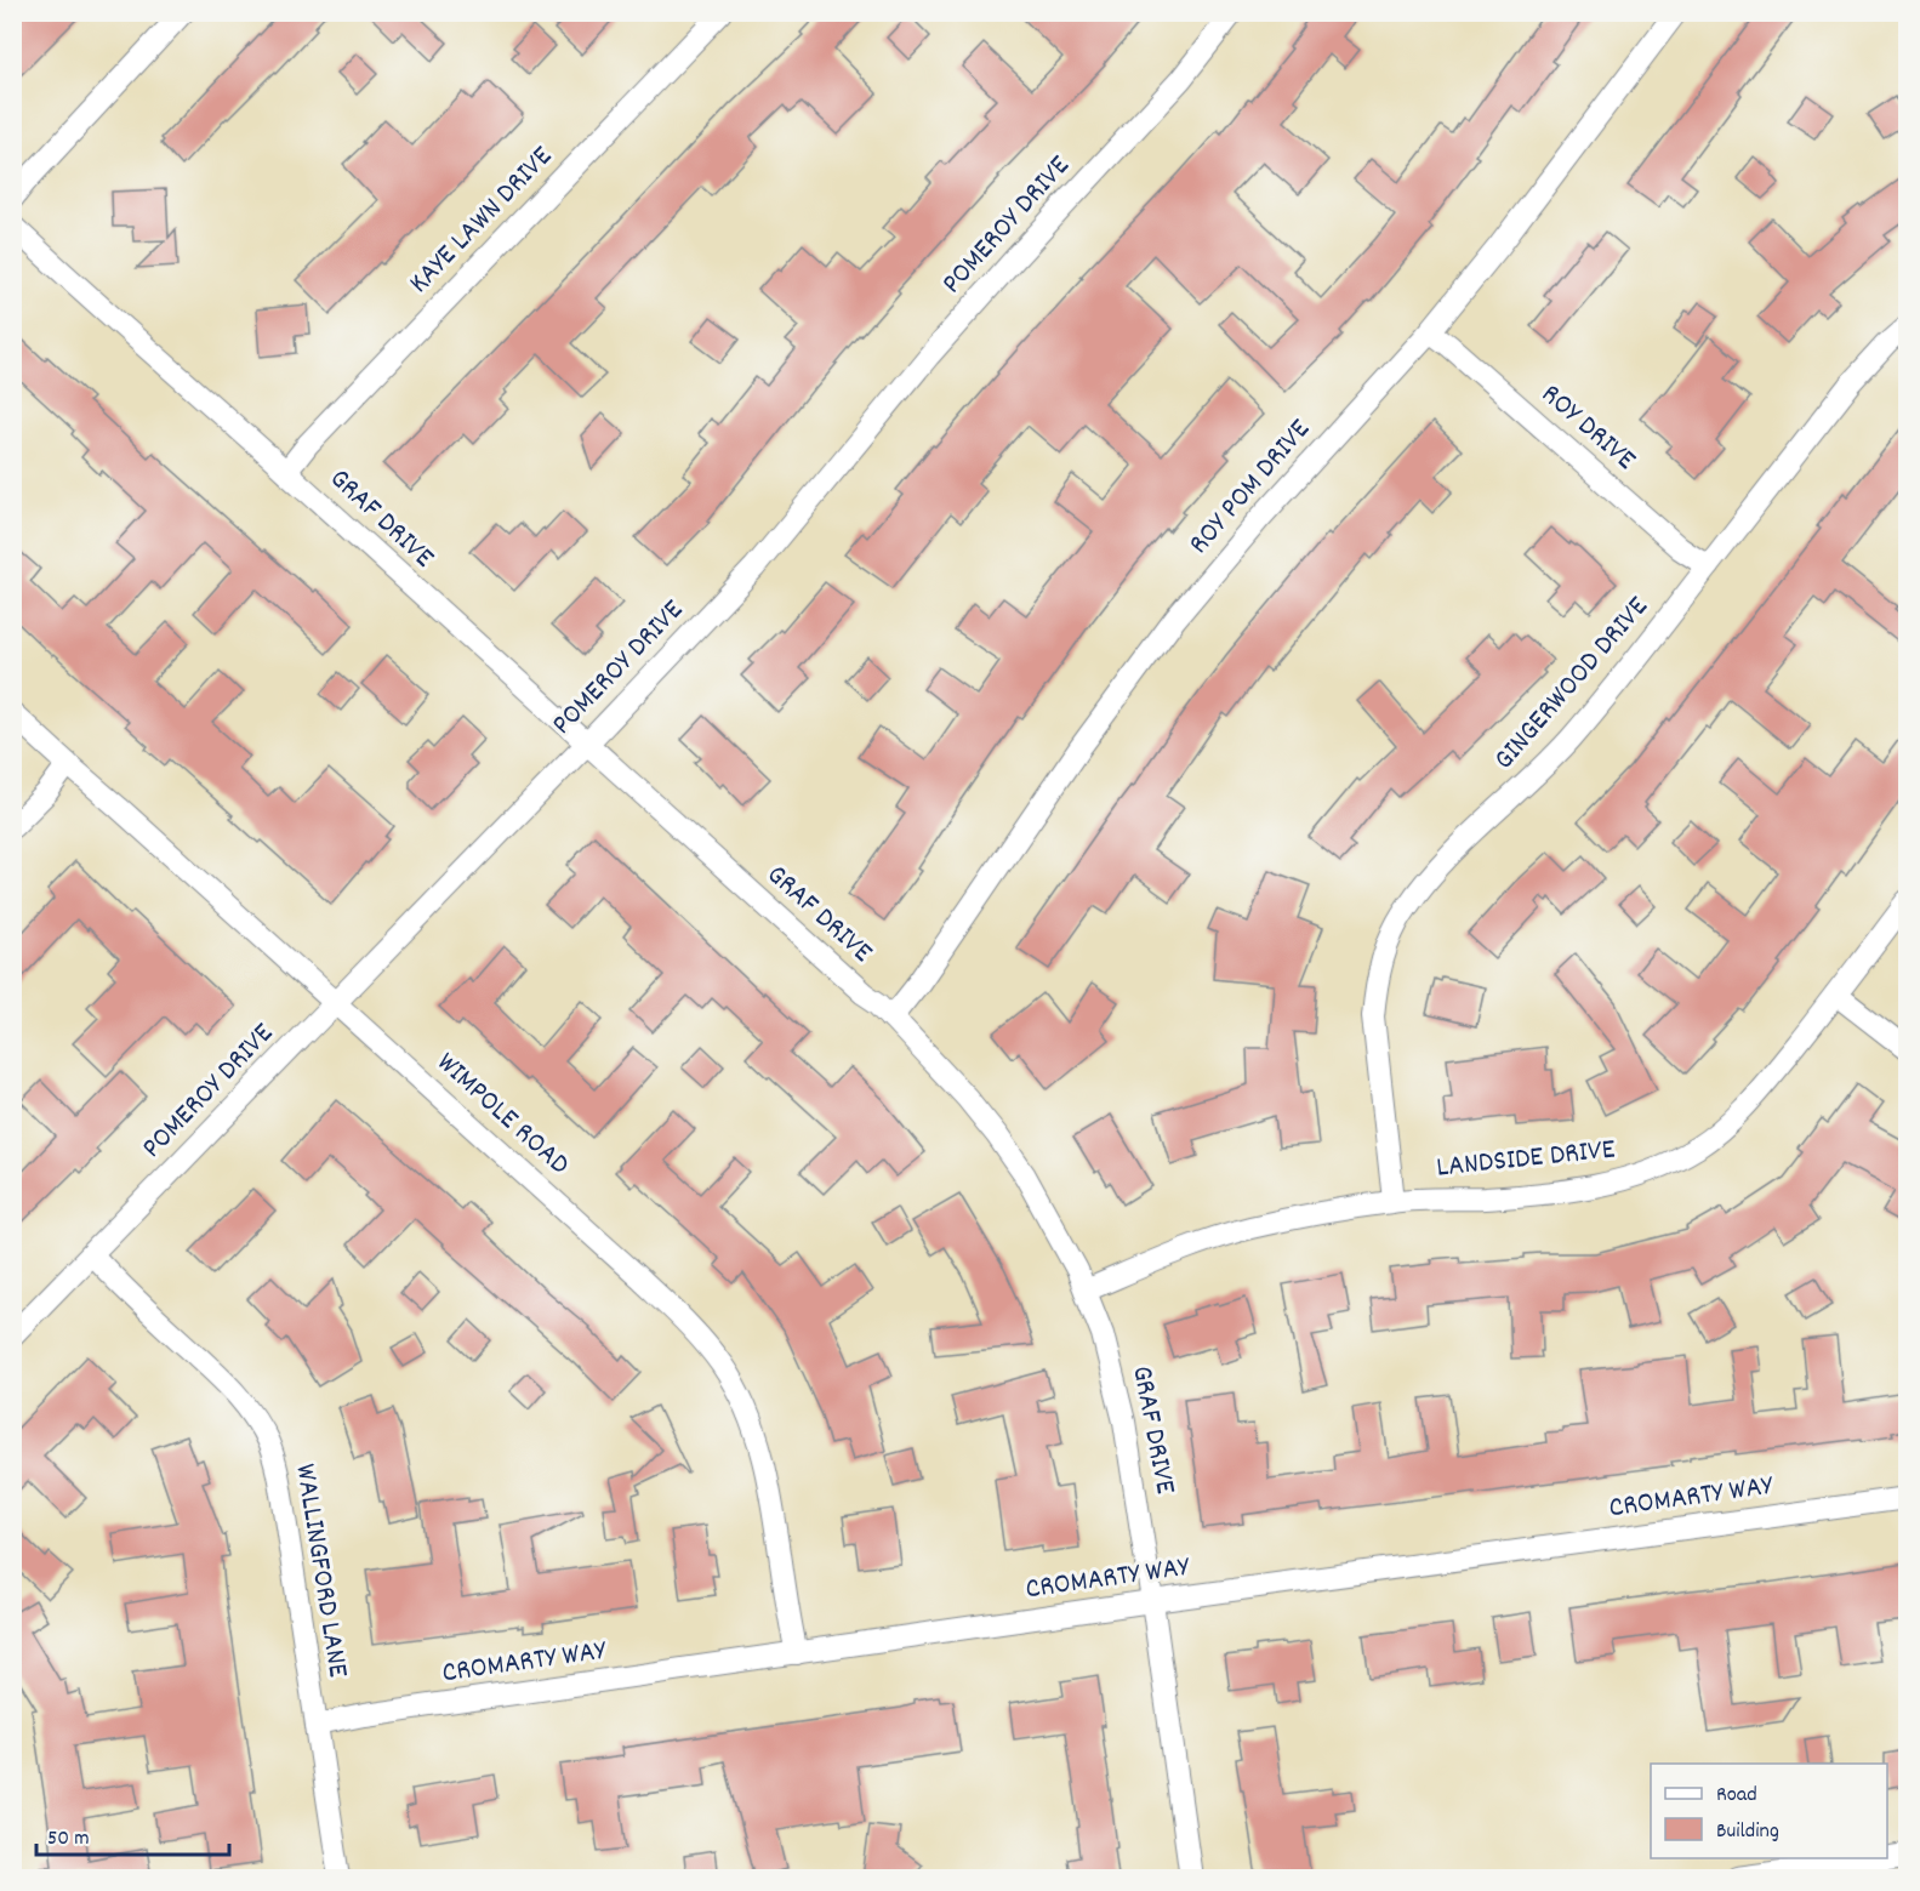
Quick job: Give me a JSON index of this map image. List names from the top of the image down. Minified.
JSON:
{"streets":{"street":["KAYE LAWN DRIVE","POMEROY DRIVE","ROY DRIVE","ROY POM DRIVE","GRAF DRIVE","GINGERWOOD DRIVE","WIMPOLE ROAD","LANDSIDE DRIVE","CROMARTY WAY","WALLINGFORD LANE"]},"crossings":[["KAYE LAWN DRIVE","GRAF DRIVE"],["POMEROY DRIVE","GRAF DRIVE"],["POMEROY DRIVE","WIMPOLE ROAD"],["POMEROY DRIVE","WALLINGFORD LANE"],["ROY DRIVE","ROY POM DRIVE"],["ROY DRIVE","GINGERWOOD DRIVE"],["ROY POM DRIVE","GRAF DRIVE"],["GRAF DRIVE","LANDSIDE DRIVE"],["GRAF DRIVE","CROMARTY WAY"],["GINGERWOOD DRIVE","LANDSIDE DRIVE"],["WIMPOLE ROAD","CROMARTY WAY"],["CROMARTY WAY","WALLINGFORD LANE"]],"legend":["Road","Building"],"scale_bar":"50 m"}
